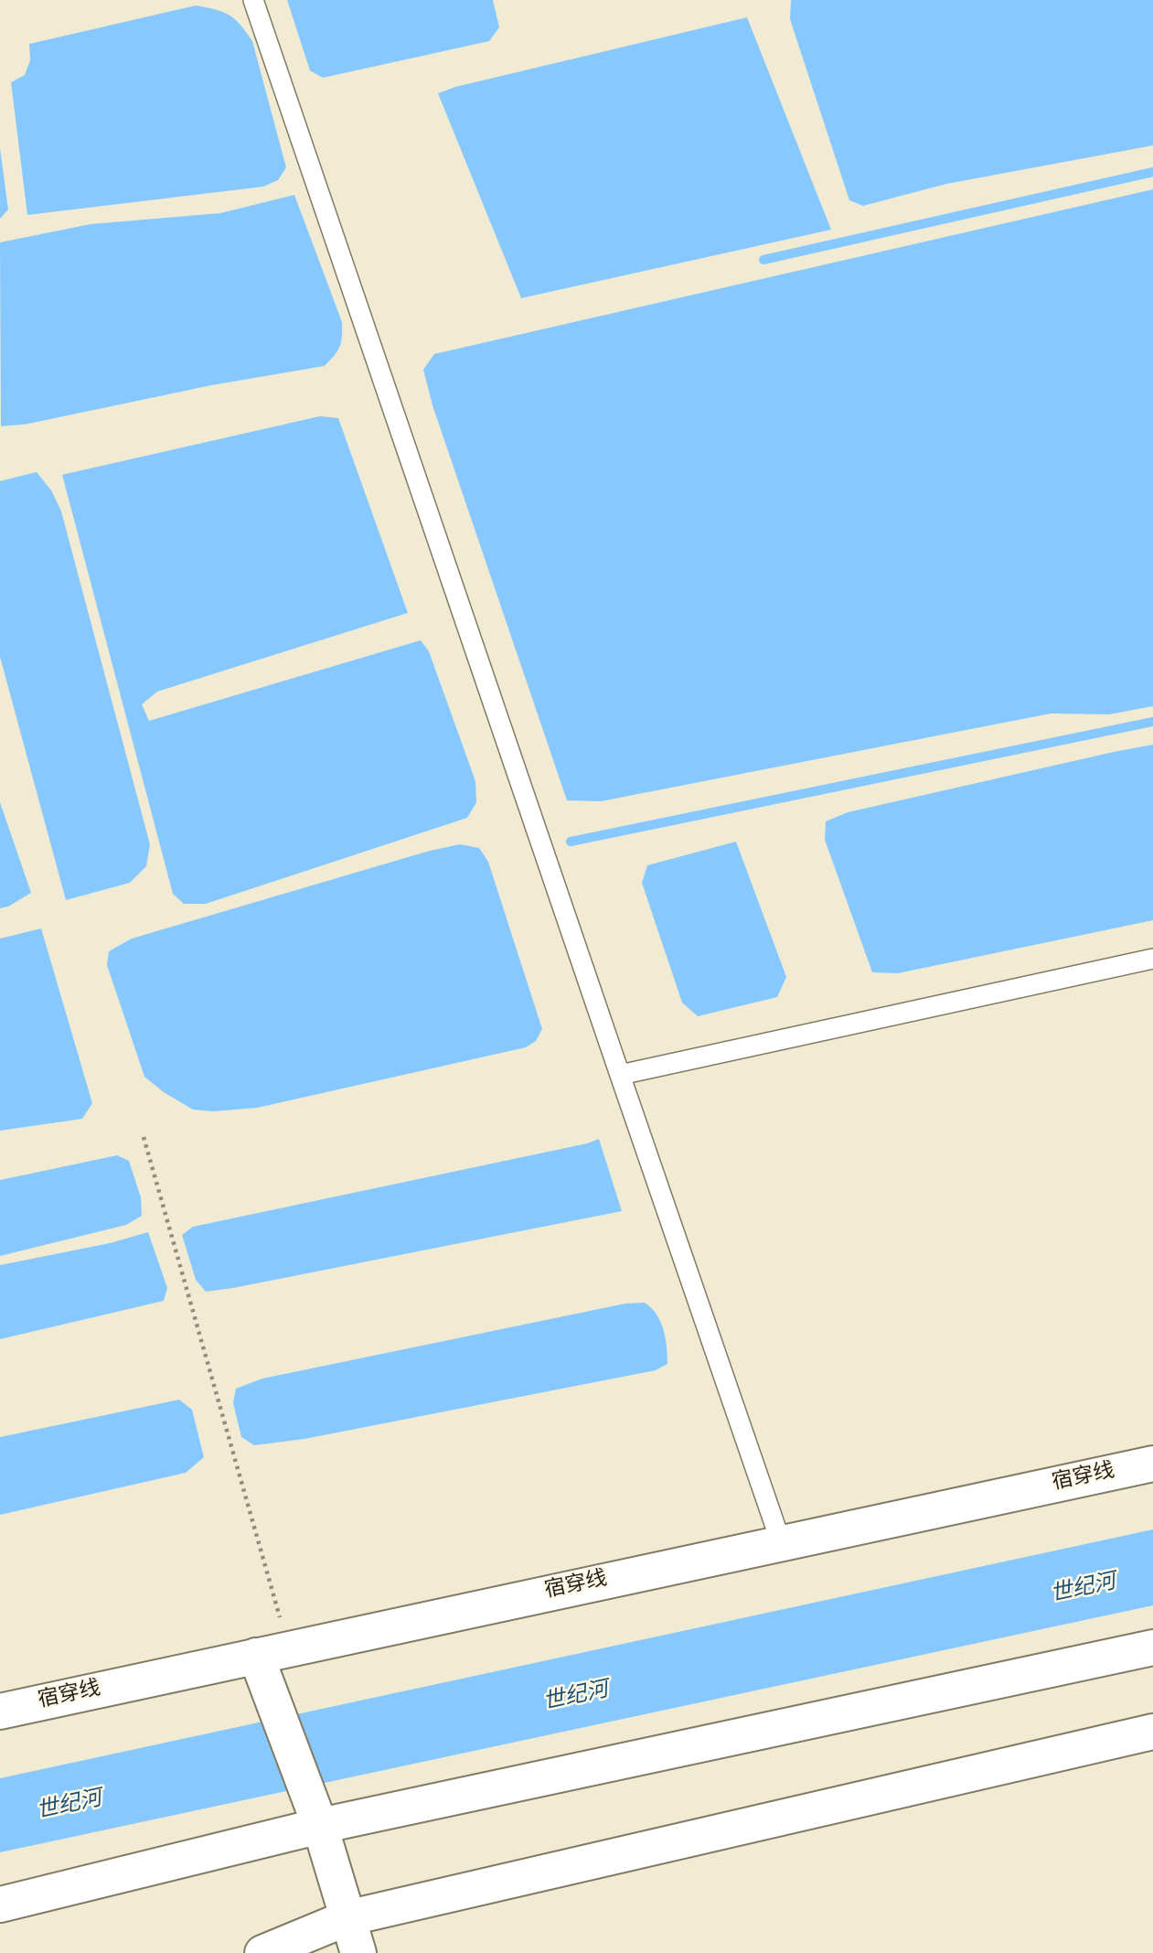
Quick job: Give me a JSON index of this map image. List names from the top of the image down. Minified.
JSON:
{"streets":{"street":["宿穿线"]},"water":["世纪河"]}
